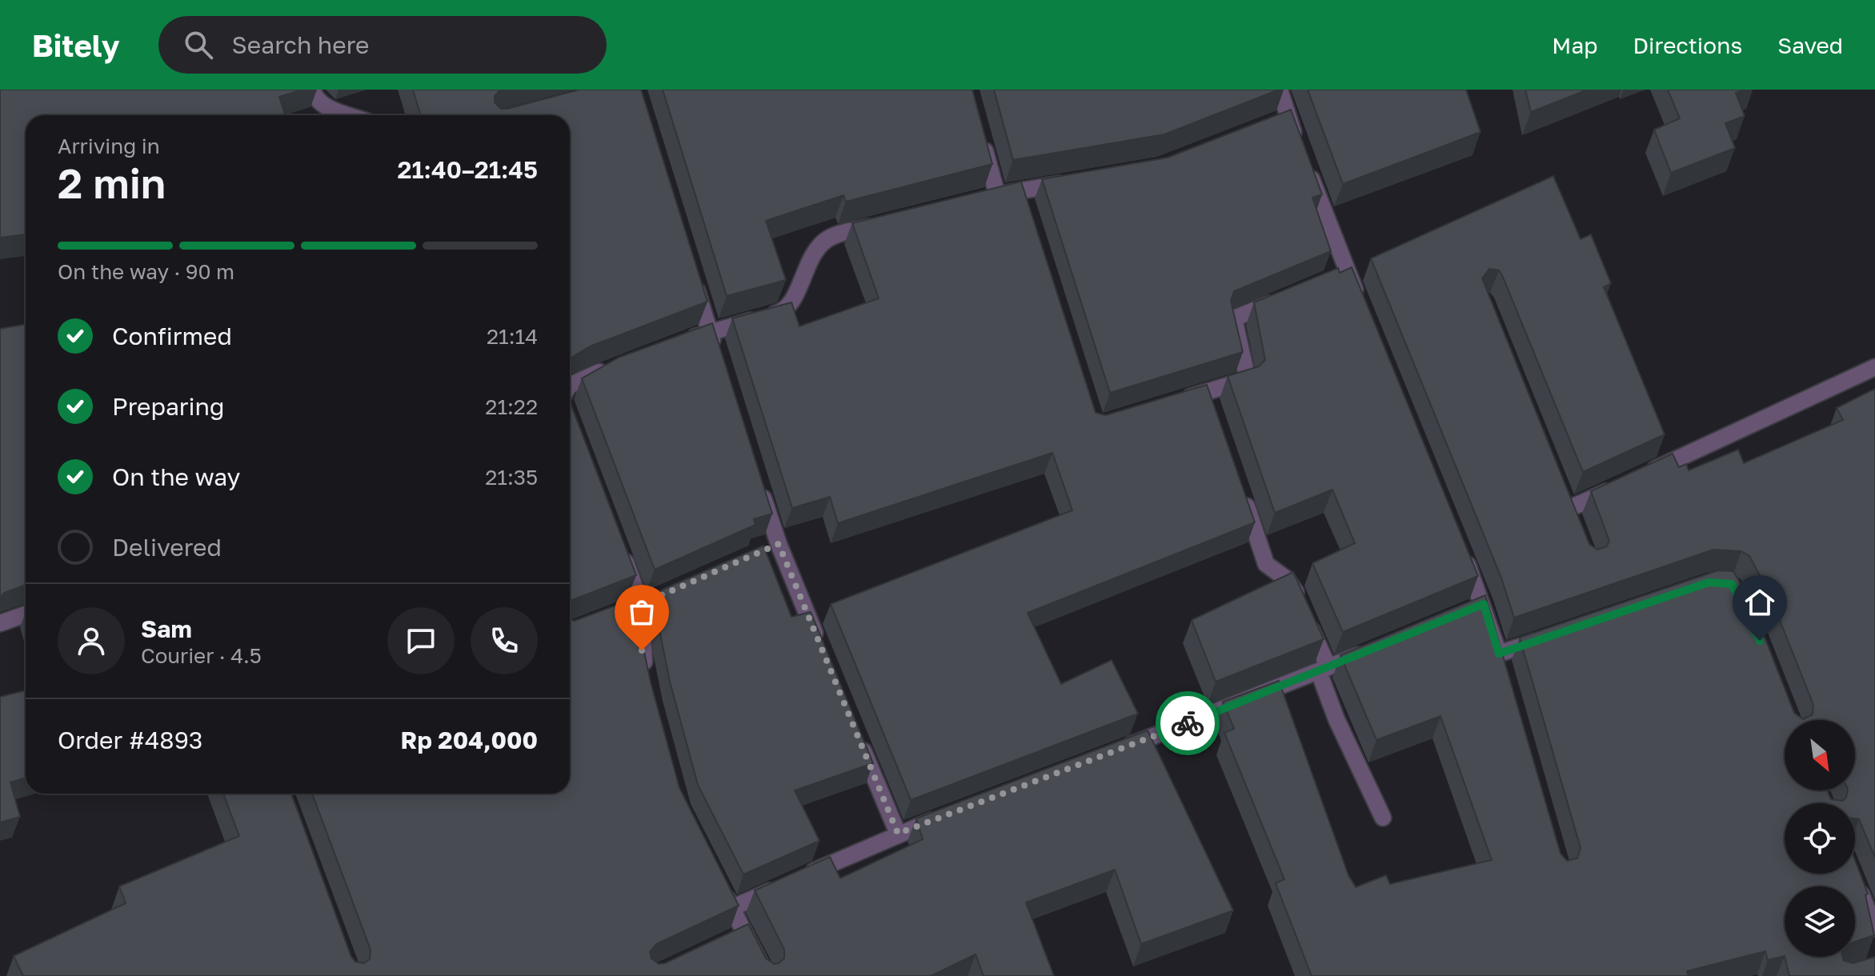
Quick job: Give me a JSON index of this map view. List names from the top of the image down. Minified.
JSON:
{"north":"bottom right","page":{"header":"Bitely","search":"Search here","nav":["Map","Directions","Saved"],"heading":["2 min","Arriving in","21:40–21:45"],"panel":["Sam","Courier · 4.5","Order #4893","Rp 204,000"],"bar":"On the way · 90 m","list":[["Confirmed","21:14"],["Preparing","21:22"],["On the way","21:35"],"Delivered"]}}
